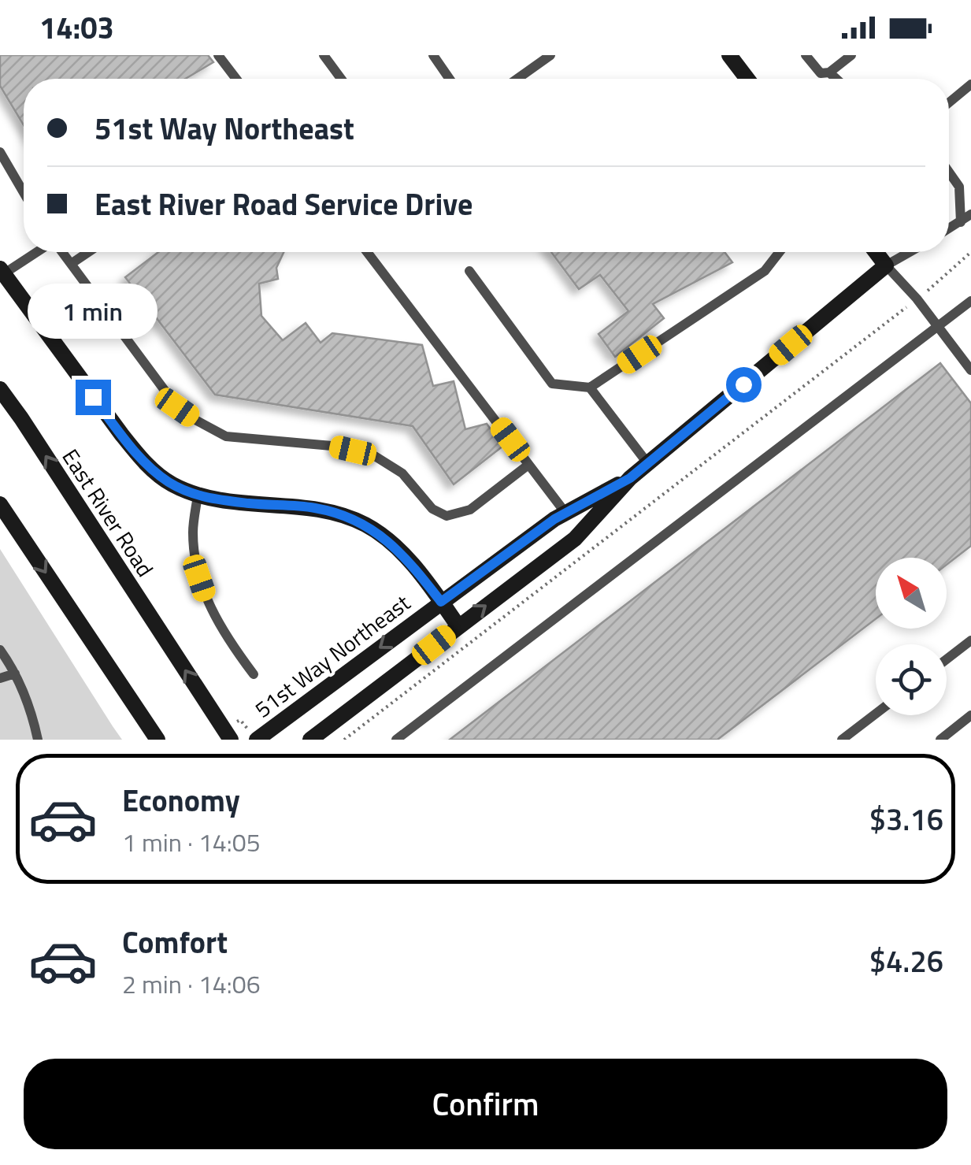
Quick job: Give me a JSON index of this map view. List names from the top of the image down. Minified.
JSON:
{"streets":{"street":["East River Road","51st Way Northeast"]},"north":"top left","page":{"status":"14:03","banner":["51st Way Northeast","East River Road Service Drive"],"bubble":"1 min","list":[{"name":"Economy","note":"1 min · 14:05","value":"$3.16"},{"name":"Comfort","note":"2 min · 14:06","value":"$4.26"}],"buttons":"Confirm"}}
